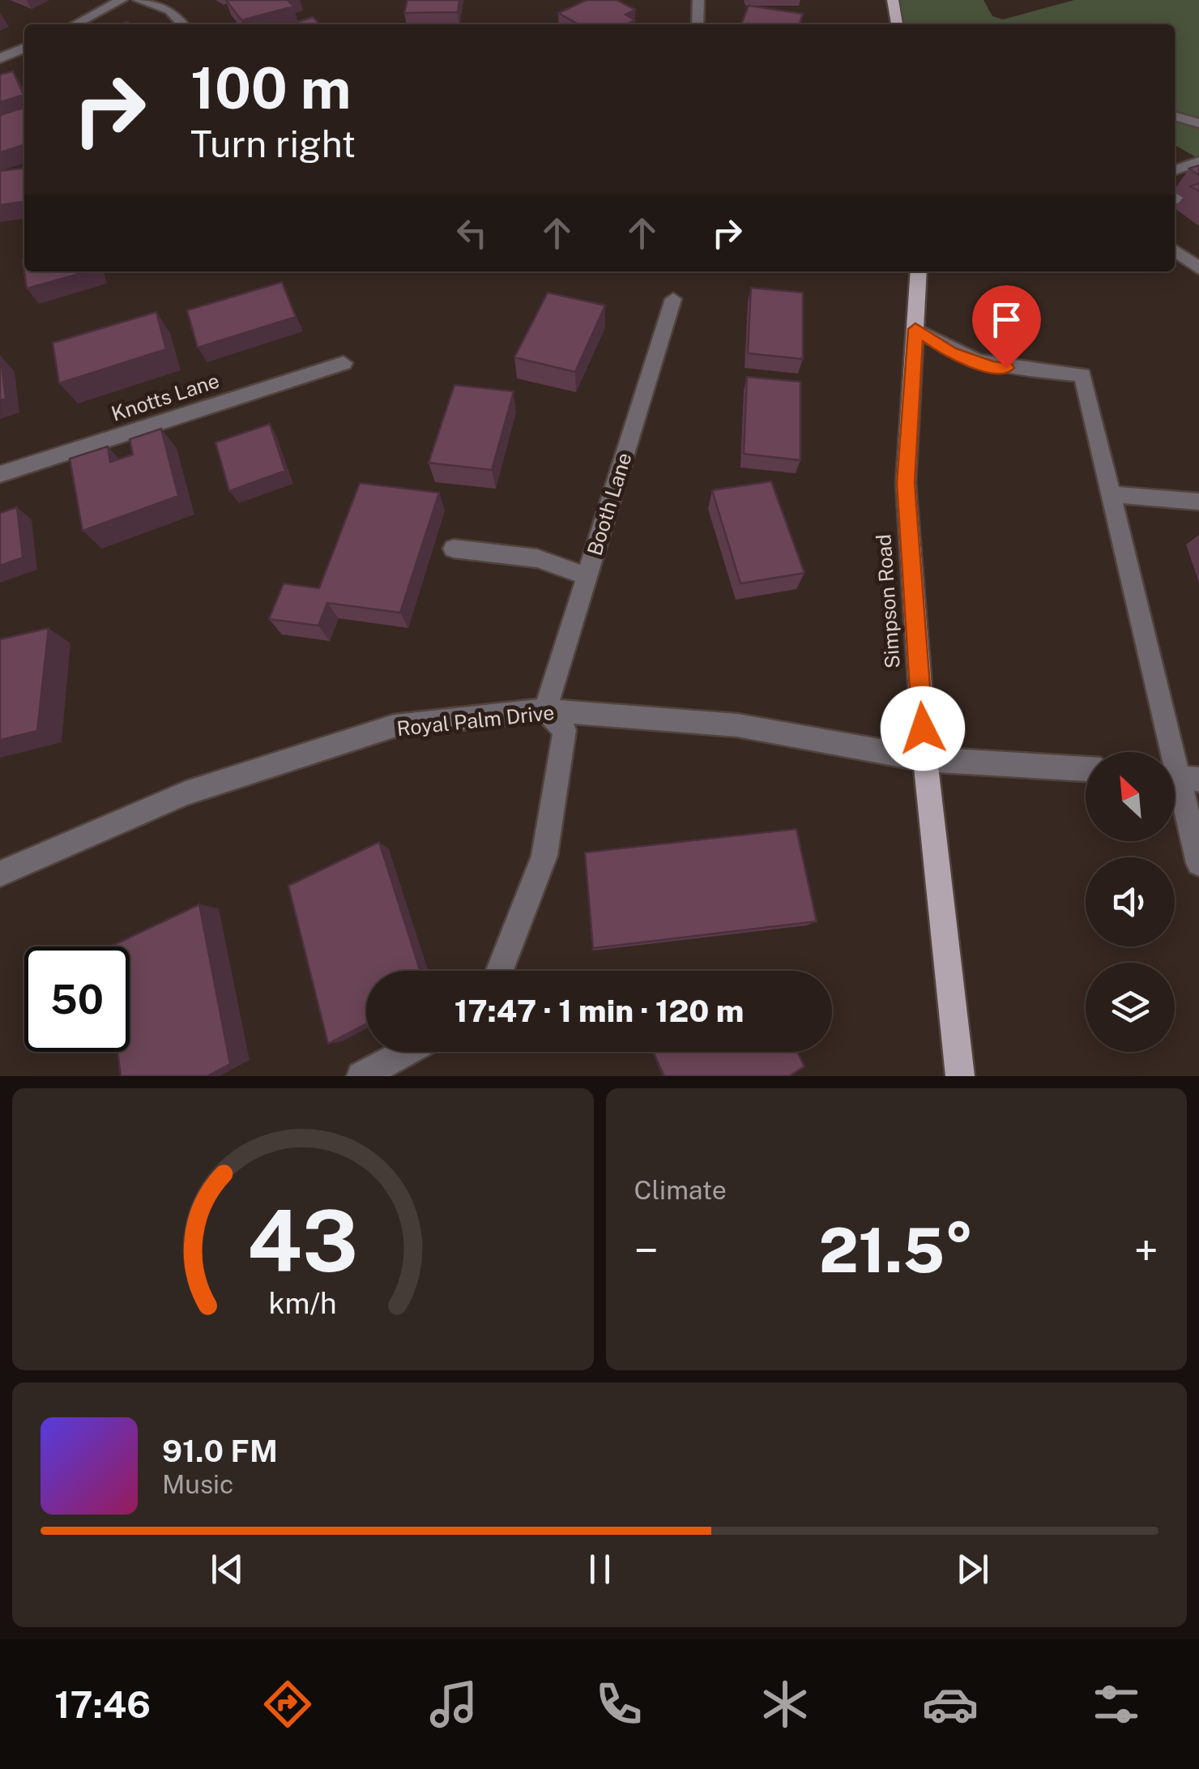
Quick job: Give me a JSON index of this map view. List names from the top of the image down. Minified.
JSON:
{"streets":{"main road":["Simpson Road"],"street":["Knotts Lane","Booth Lane","Royal Palm Drive"]},"crossings":[["Booth Lane","Royal Palm Drive"],["Simpson Road","Royal Palm Drive"]],"north":"top left","page":{"turn":["100 m","Turn right"],"limit":"50","trip":"17:47 · 1 min · 120 m","tile":"Climate","heat":["−","21.5°","+"],"song":["91.0 FM","Music"],"tabs":"17:46","gauge":["43","km/h"]}}
